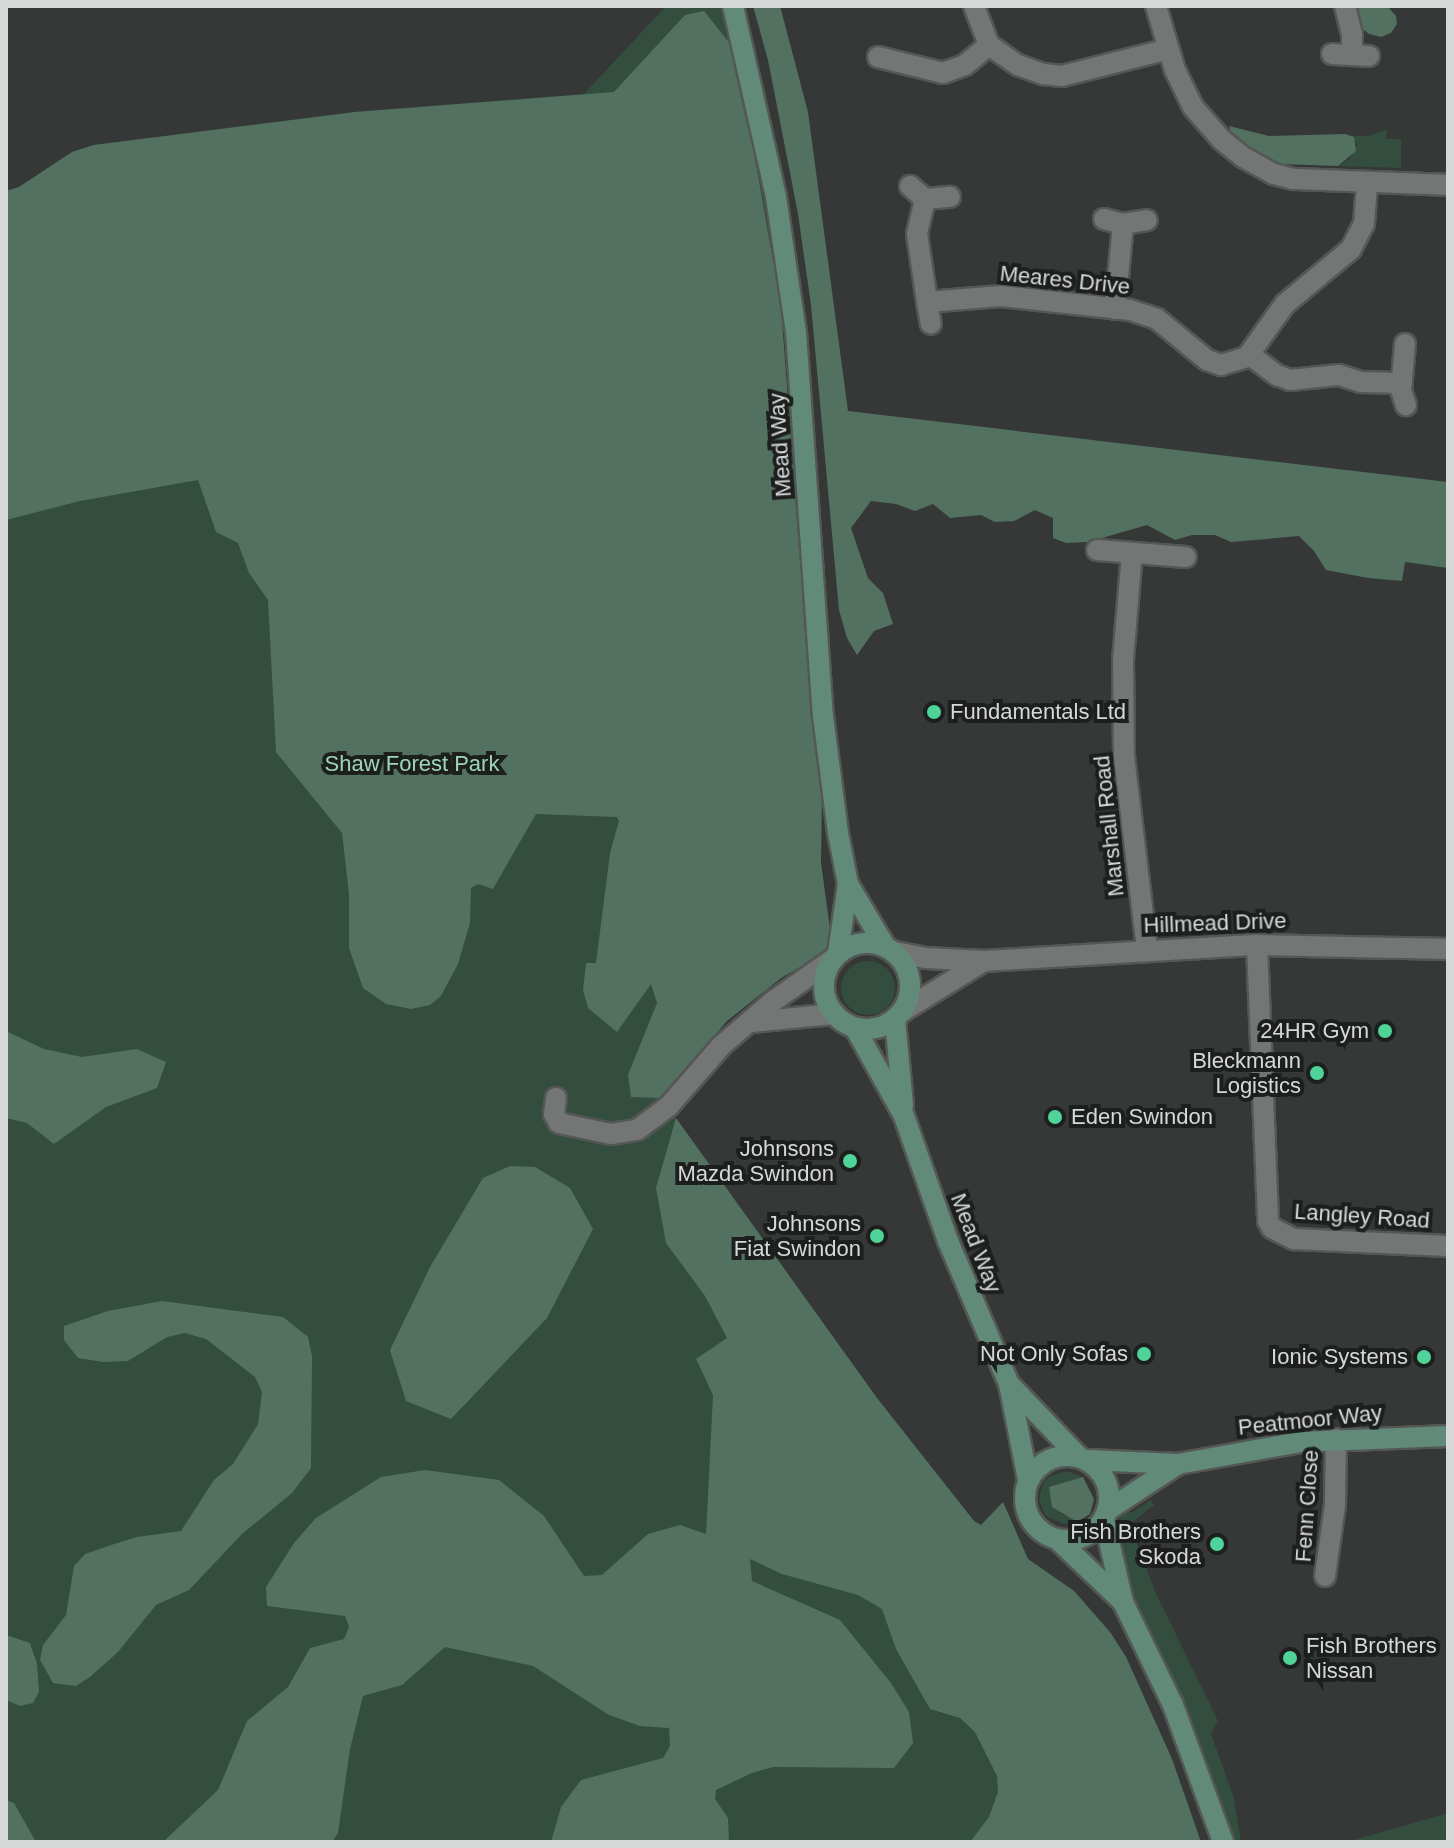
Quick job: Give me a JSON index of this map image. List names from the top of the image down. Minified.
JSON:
{"streets":{"main road":["Mead Way","Peatmoor Way"],"street":["Meares Drive","Marshall Road","Hillmead Drive","Langley Road","Fenn Close"]},"crossings":[["Mead Way","Hillmead Drive"],["Mead Way","Peatmoor Way"],["Marshall Road","Hillmead Drive"],["Hillmead Drive","Langley Road"],["Peatmoor Way","Fenn Close"]],"parks":["Shaw Forest Park"],"places":["Fundamentals Ltd","24HR Gym","Bleckmann Logistics","Eden Swindon","Johnsons Mazda Swindon","Johnsons Fiat Swindon","Not Only Sofas","Ionic Systems","Fish Brothers Skoda","Fish Brothers Nissan"]}
